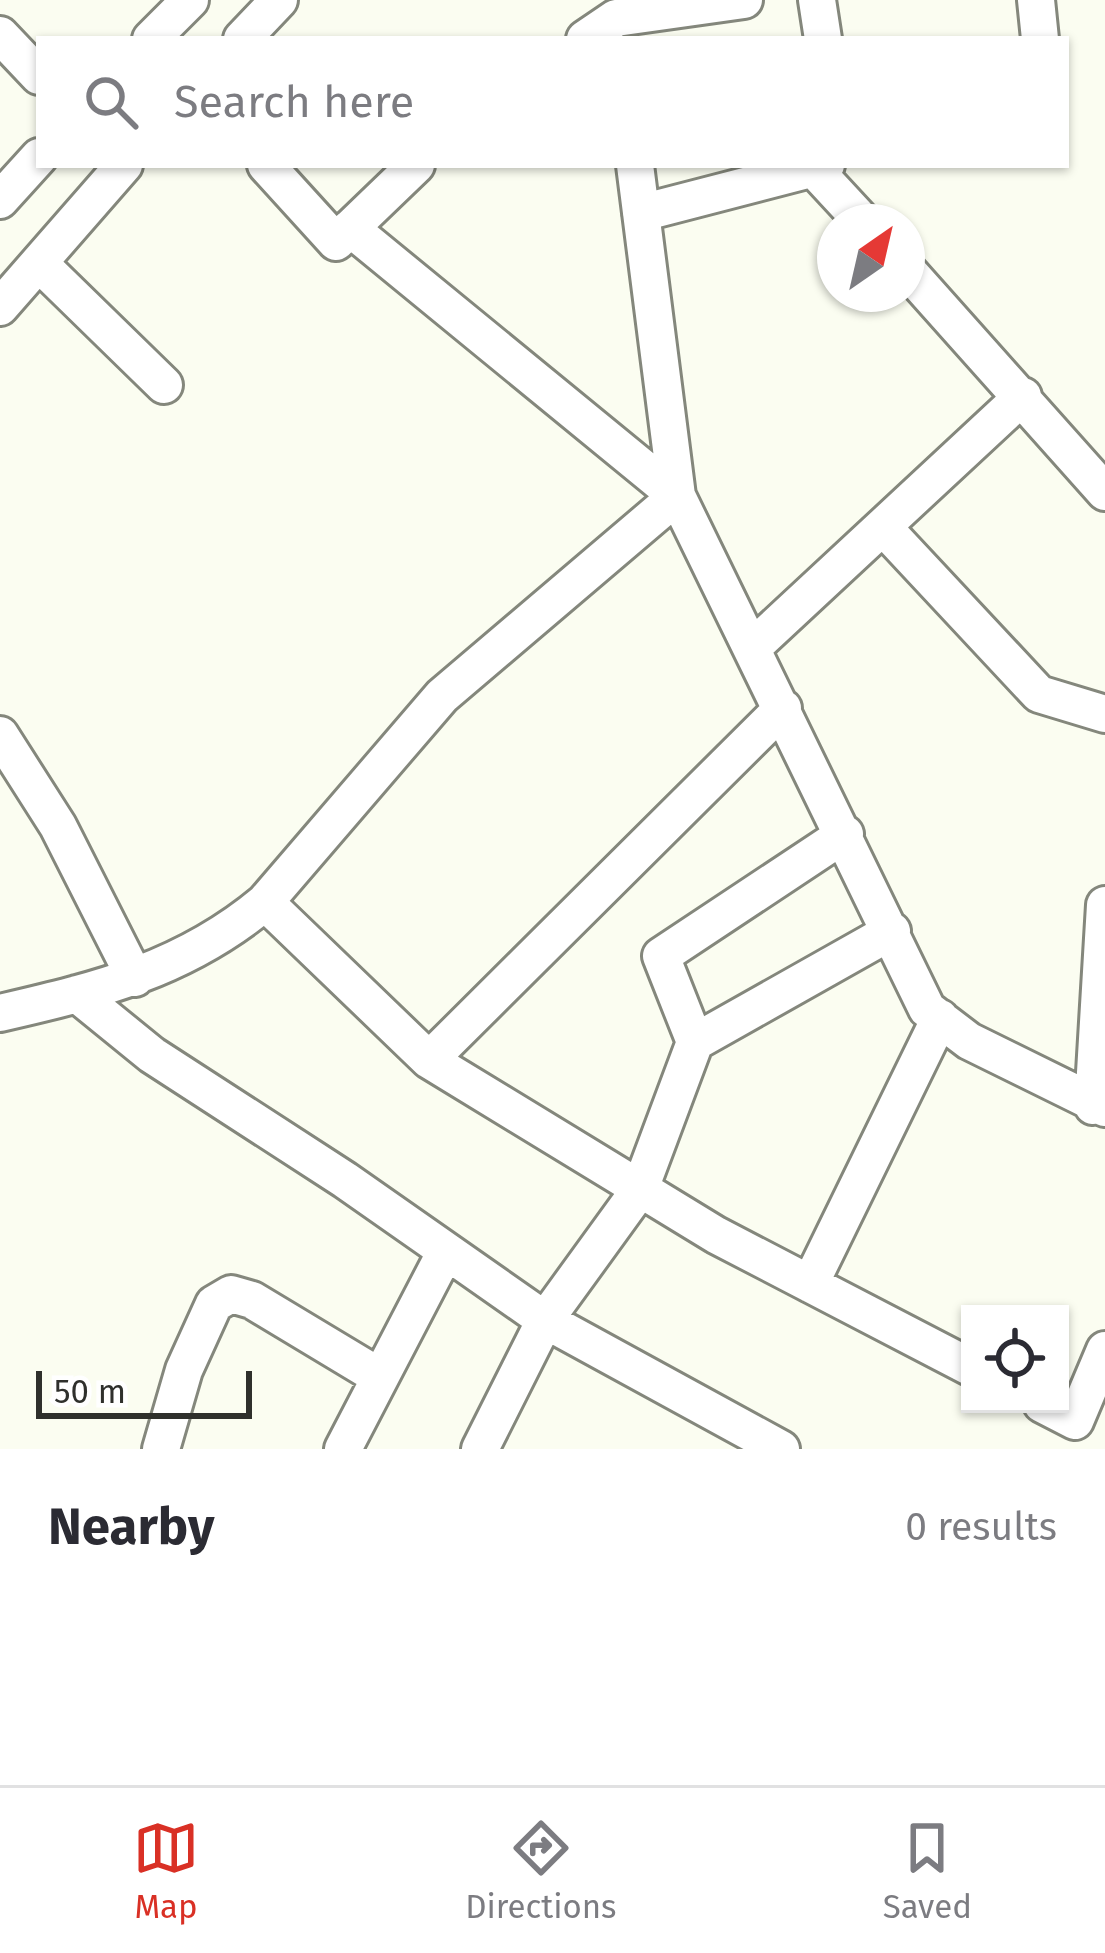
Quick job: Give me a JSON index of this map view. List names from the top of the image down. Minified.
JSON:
{"scale_bar":"50 m","north":"top right","page":{"search":"Search here","scale":"50 m","heading":["Nearby","0 results"],"nav":["Map","Directions","Saved"]}}
